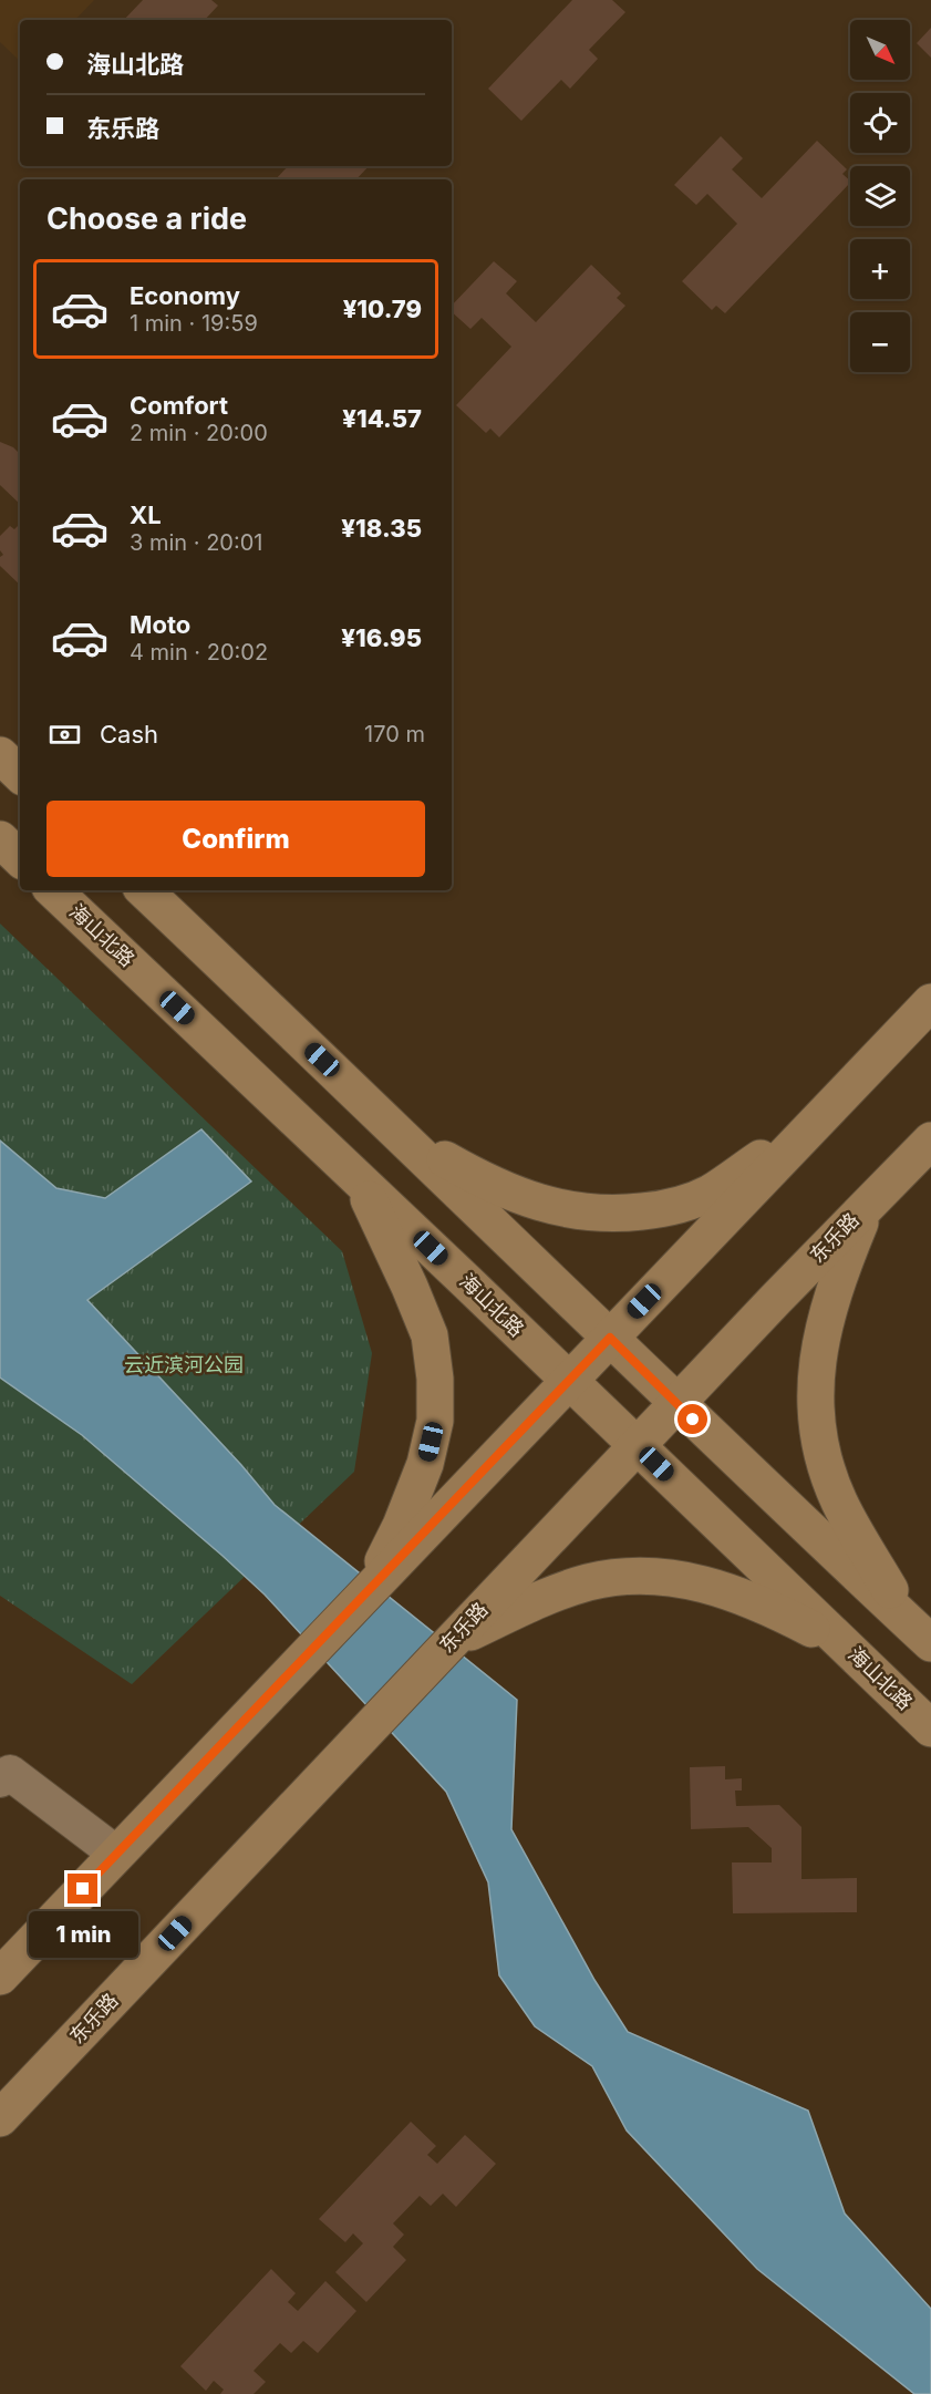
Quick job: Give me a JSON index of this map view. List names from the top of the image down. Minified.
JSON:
{"streets":{"street":["海山北路","东乐路"]},"crossings":[["海山北路","东乐路"]],"parks":["云近滨河公园"],"north":"bottom right","page":{"map_buttons":["+","−"],"banner":["海山北路","东乐路"],"heading":"Choose a ride","list":[{"name":"Economy","note":"1 min · 19:59","value":"¥10.79"},{"name":"Comfort","note":"2 min · 20:00","value":"¥14.57"},{"name":"XL","note":"3 min · 20:01","value":"¥18.35"},{"name":"Moto","note":"4 min · 20:02","value":"¥16.95"}],"pay":["Cash","170 m"],"buttons":"Confirm","bubble":"1 min"}}
